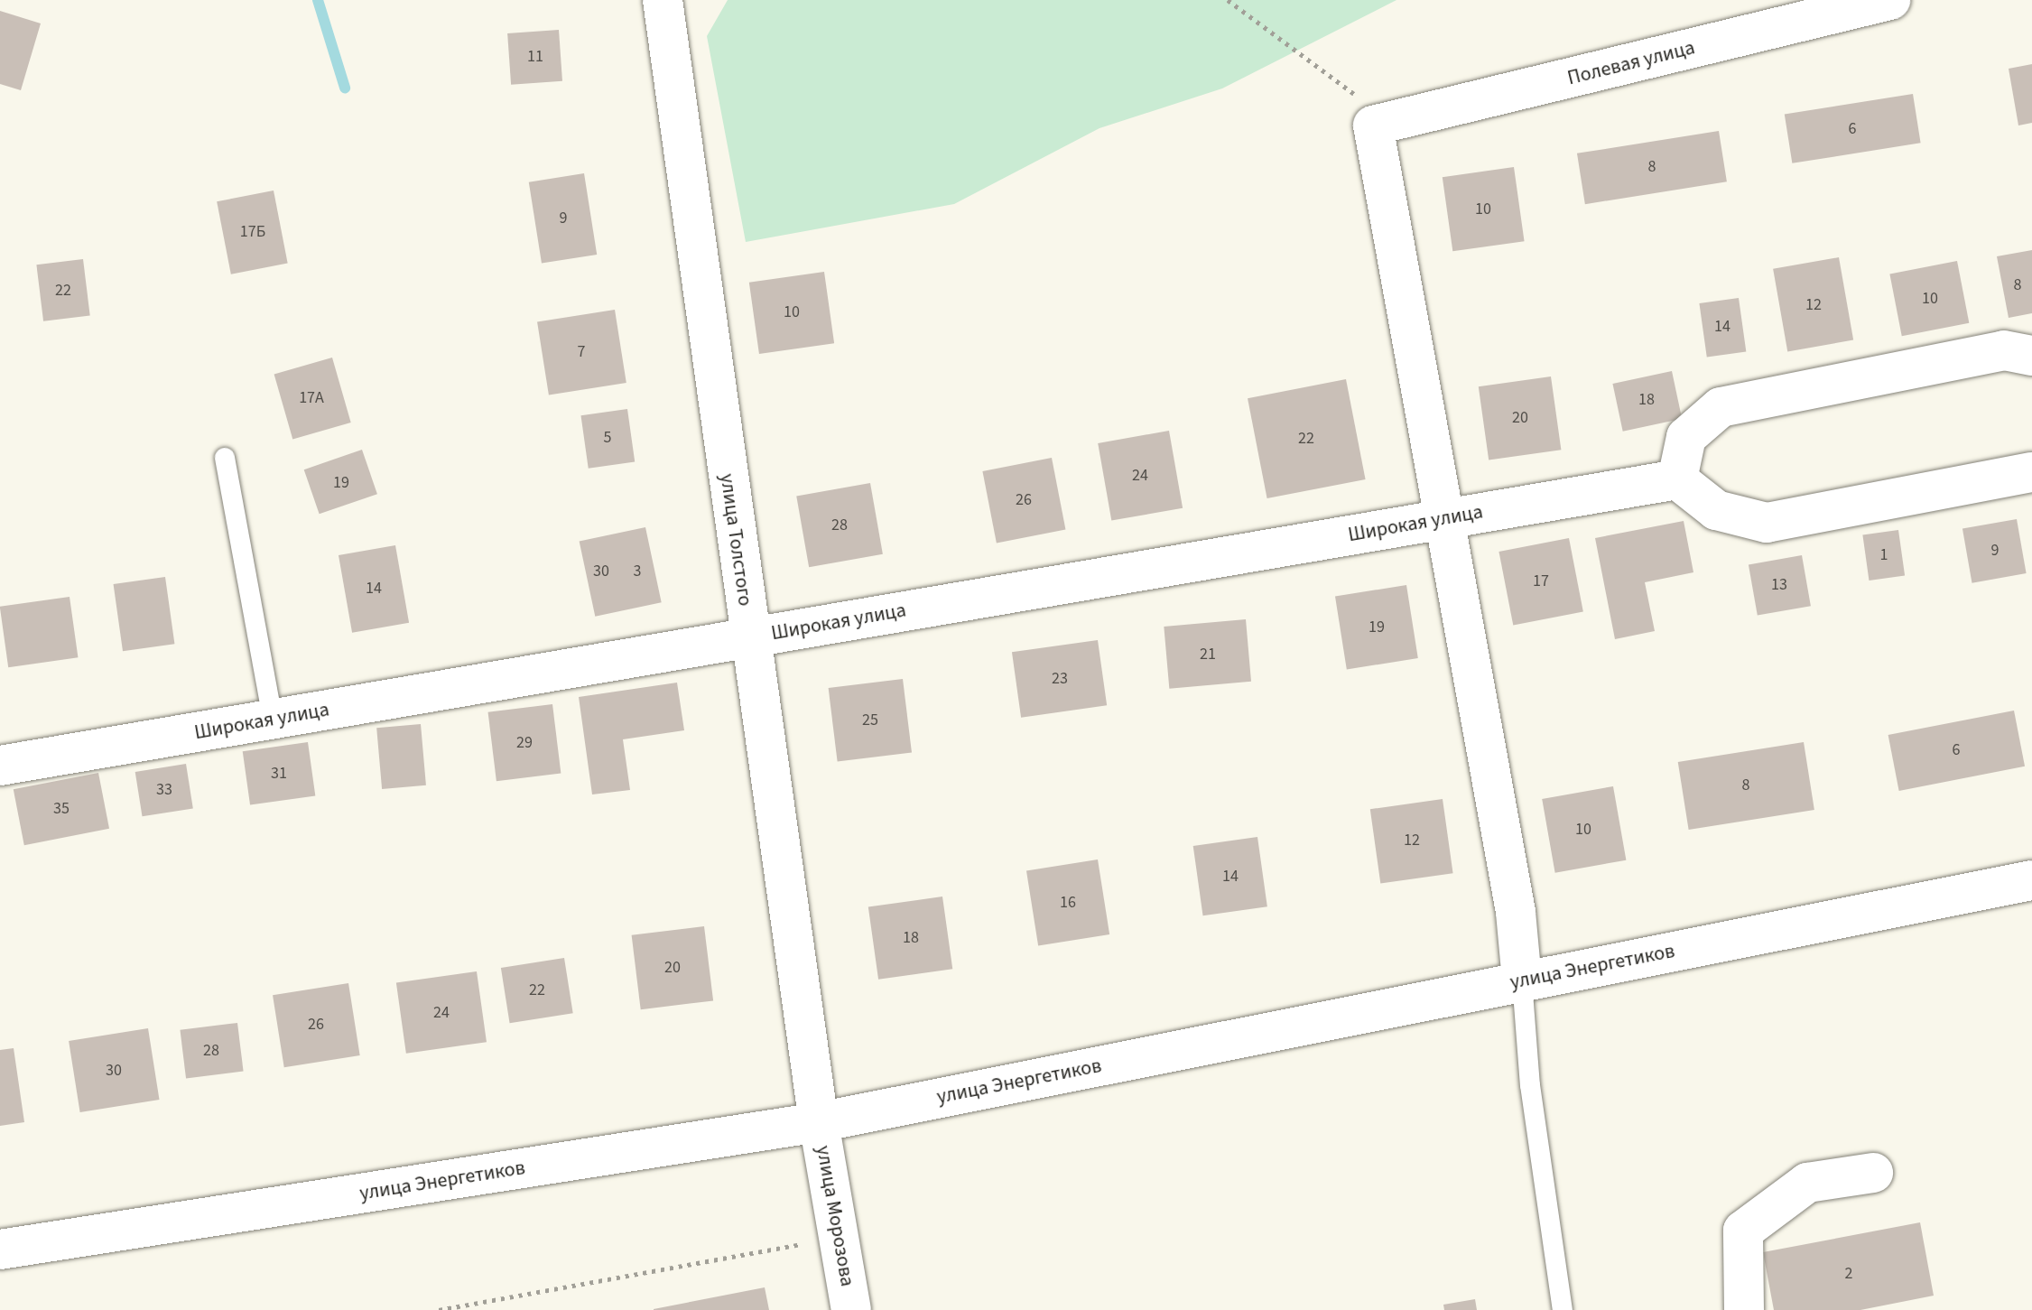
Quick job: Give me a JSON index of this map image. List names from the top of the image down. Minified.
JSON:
{"streets":{"street":["Полевая улица","Широкая улица","улица Толстого","улица Энергетиков","улица Морозова"]},"crossings":[["Широкая улица","улица Толстого"],["улица Толстого","улица Энергетиков"],["улица Толстого","улица Морозова"],["улица Энергетиков","улица Морозова"]],"house_numbers":["11","6","8","10","9","17Б","8","22","10","12","10","14","7","17А","18","20","5","22","24","19","26","28","9","1","30","3","17","13","14","19","21","23","25","29","6","31","8","33","35","10","12","14","16","18","20","22","24","26","28","30","2"]}
